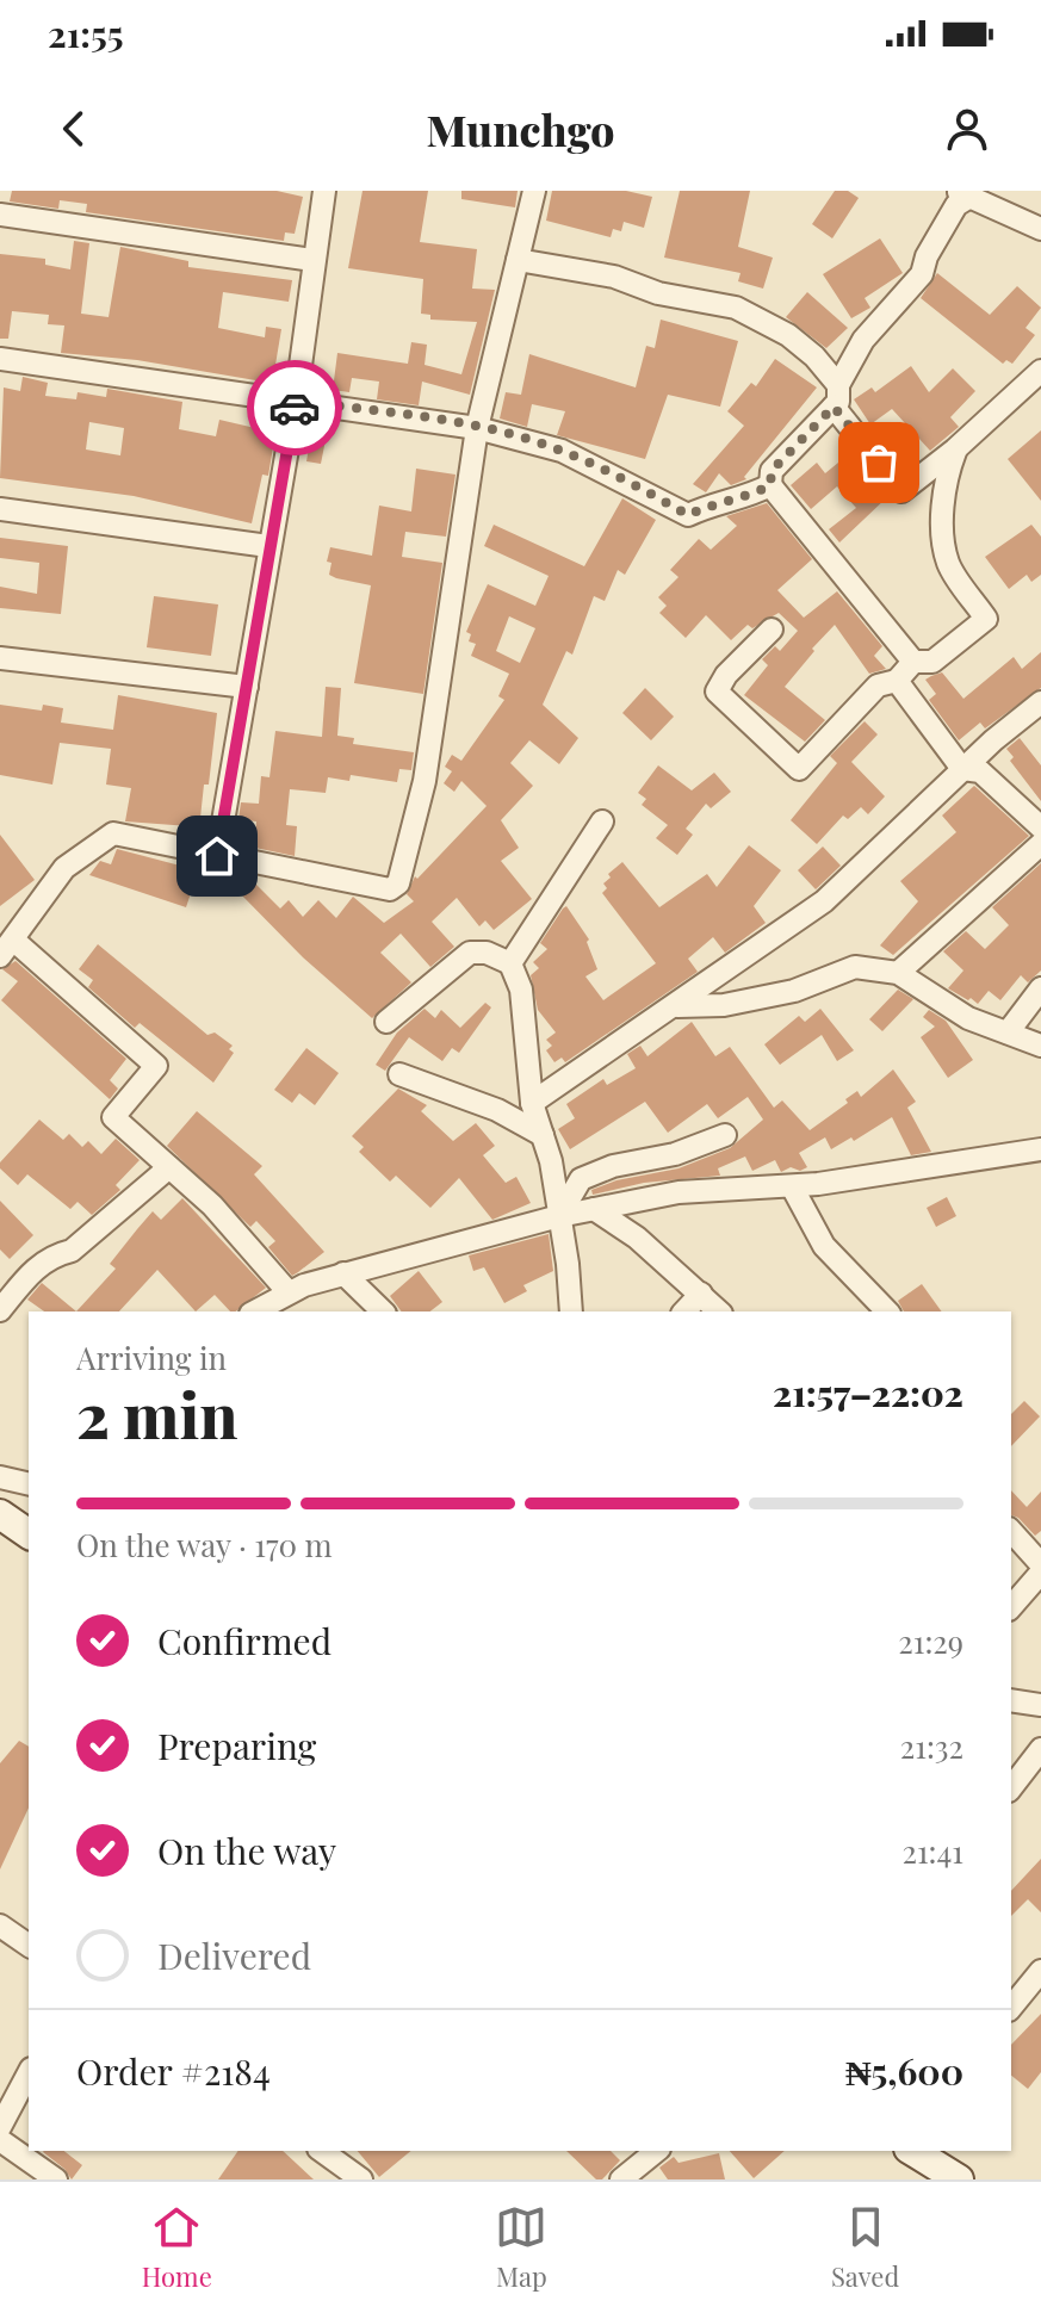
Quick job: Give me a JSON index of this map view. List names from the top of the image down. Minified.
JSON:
{"page":{"status":"21:55","header":"Munchgo","heading":["2 min","Arriving in","21:57–22:02"],"panel":["Order #2184","₦5,600"],"bar":"On the way · 170 m","list":[["Confirmed","21:29"],["Preparing","21:32"],["On the way","21:41"],"Delivered"],"tabs":["Home","Map","Saved"]}}
